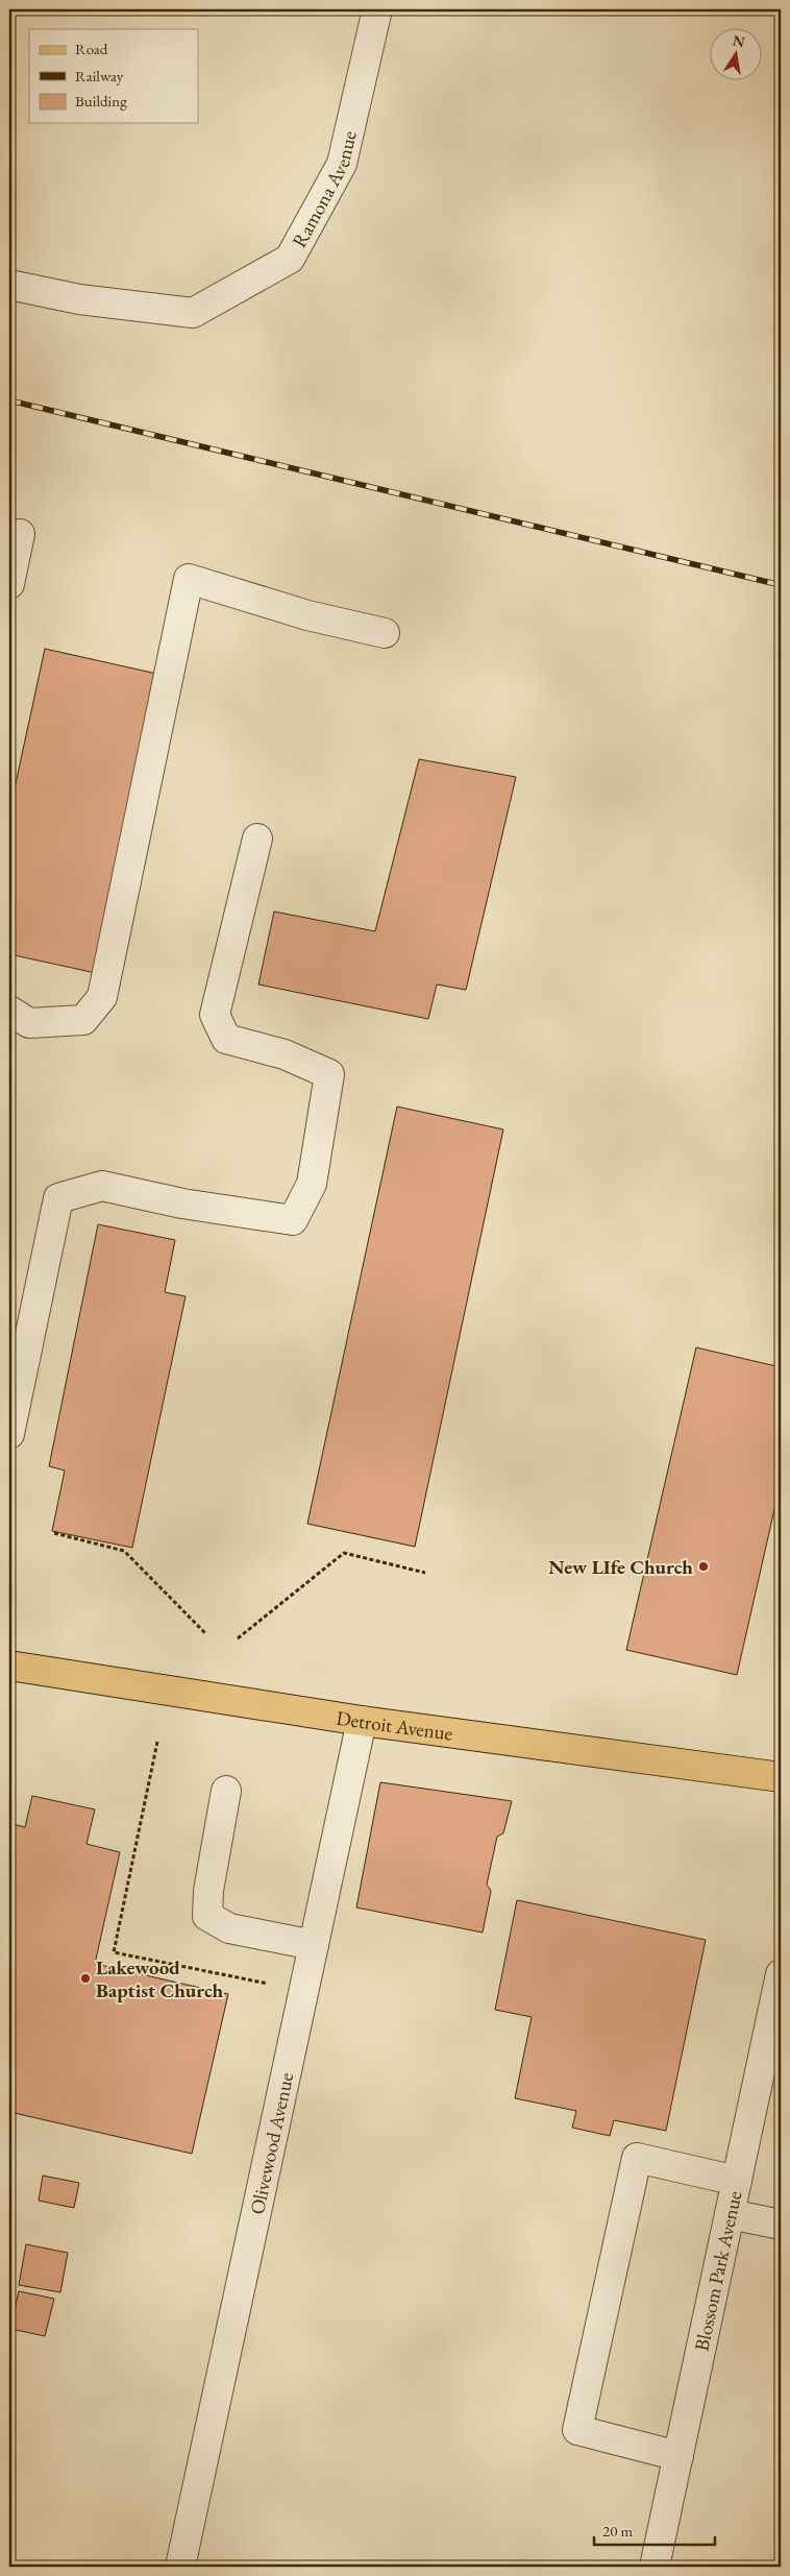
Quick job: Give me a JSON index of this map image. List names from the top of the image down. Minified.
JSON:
{"streets":{"main road":["Detroit Avenue"],"street":["Ramona Avenue","Olivewood Avenue","Blossom Park Avenue"]},"crossings":[["Detroit Avenue","Olivewood Avenue"]],"places":["New LIfe Church","Lakewood Baptist Church"],"legend":["Road","Railway","Building"],"scale_bar":"20 m","north":"top"}
